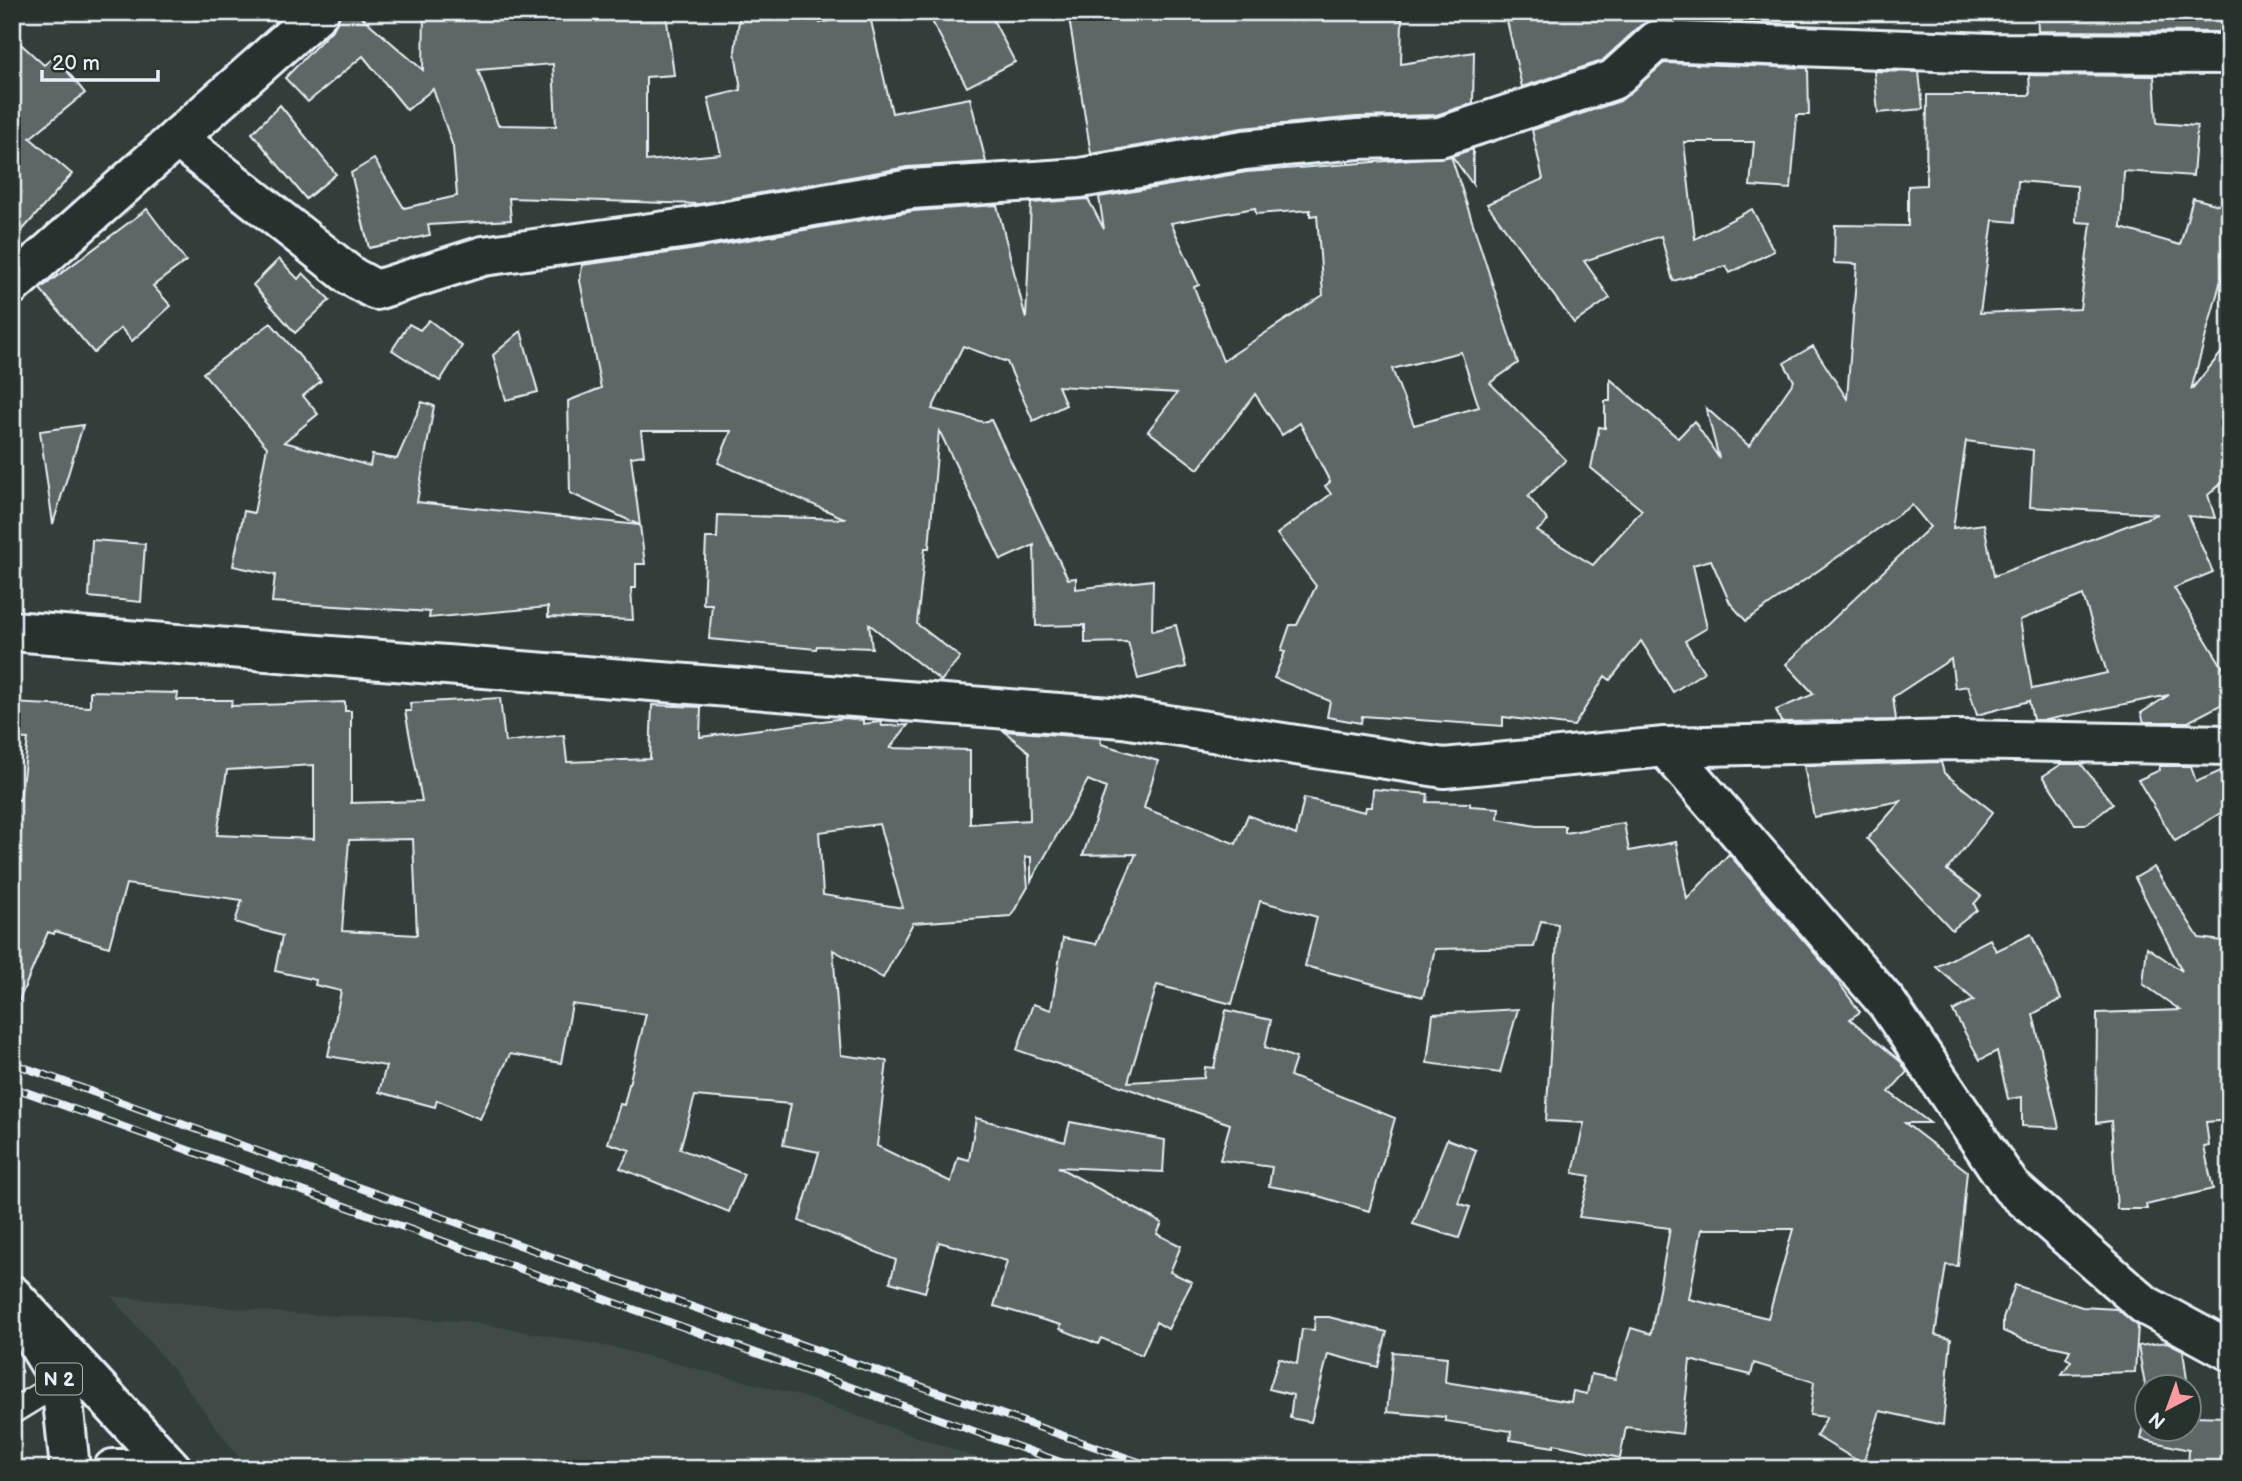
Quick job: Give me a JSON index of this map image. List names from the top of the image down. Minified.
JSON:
{"streets":{"street":["N 2"]},"scale_bar":"20 m","north":"bottom left"}
